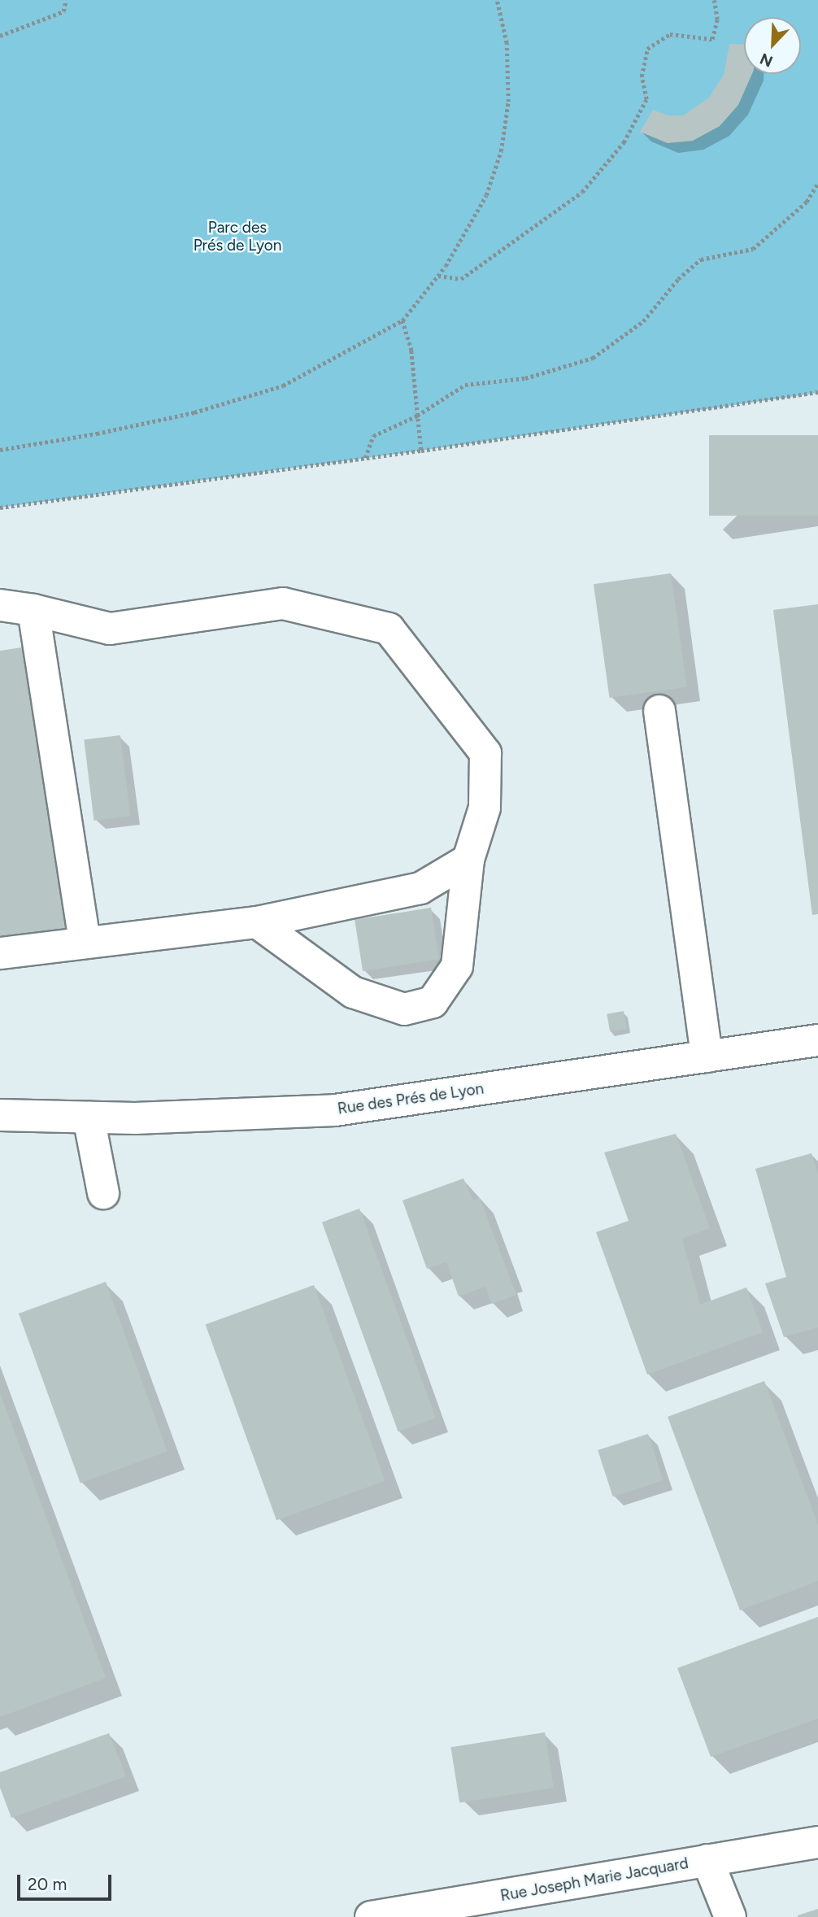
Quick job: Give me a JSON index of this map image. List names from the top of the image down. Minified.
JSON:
{"streets":{"street":["Rue des Prés de Lyon","Rue Joseph Marie Jacquard"]},"parks":["Parc des Prés de Lyon"],"scale_bar":"20 m","north":"bottom left"}
